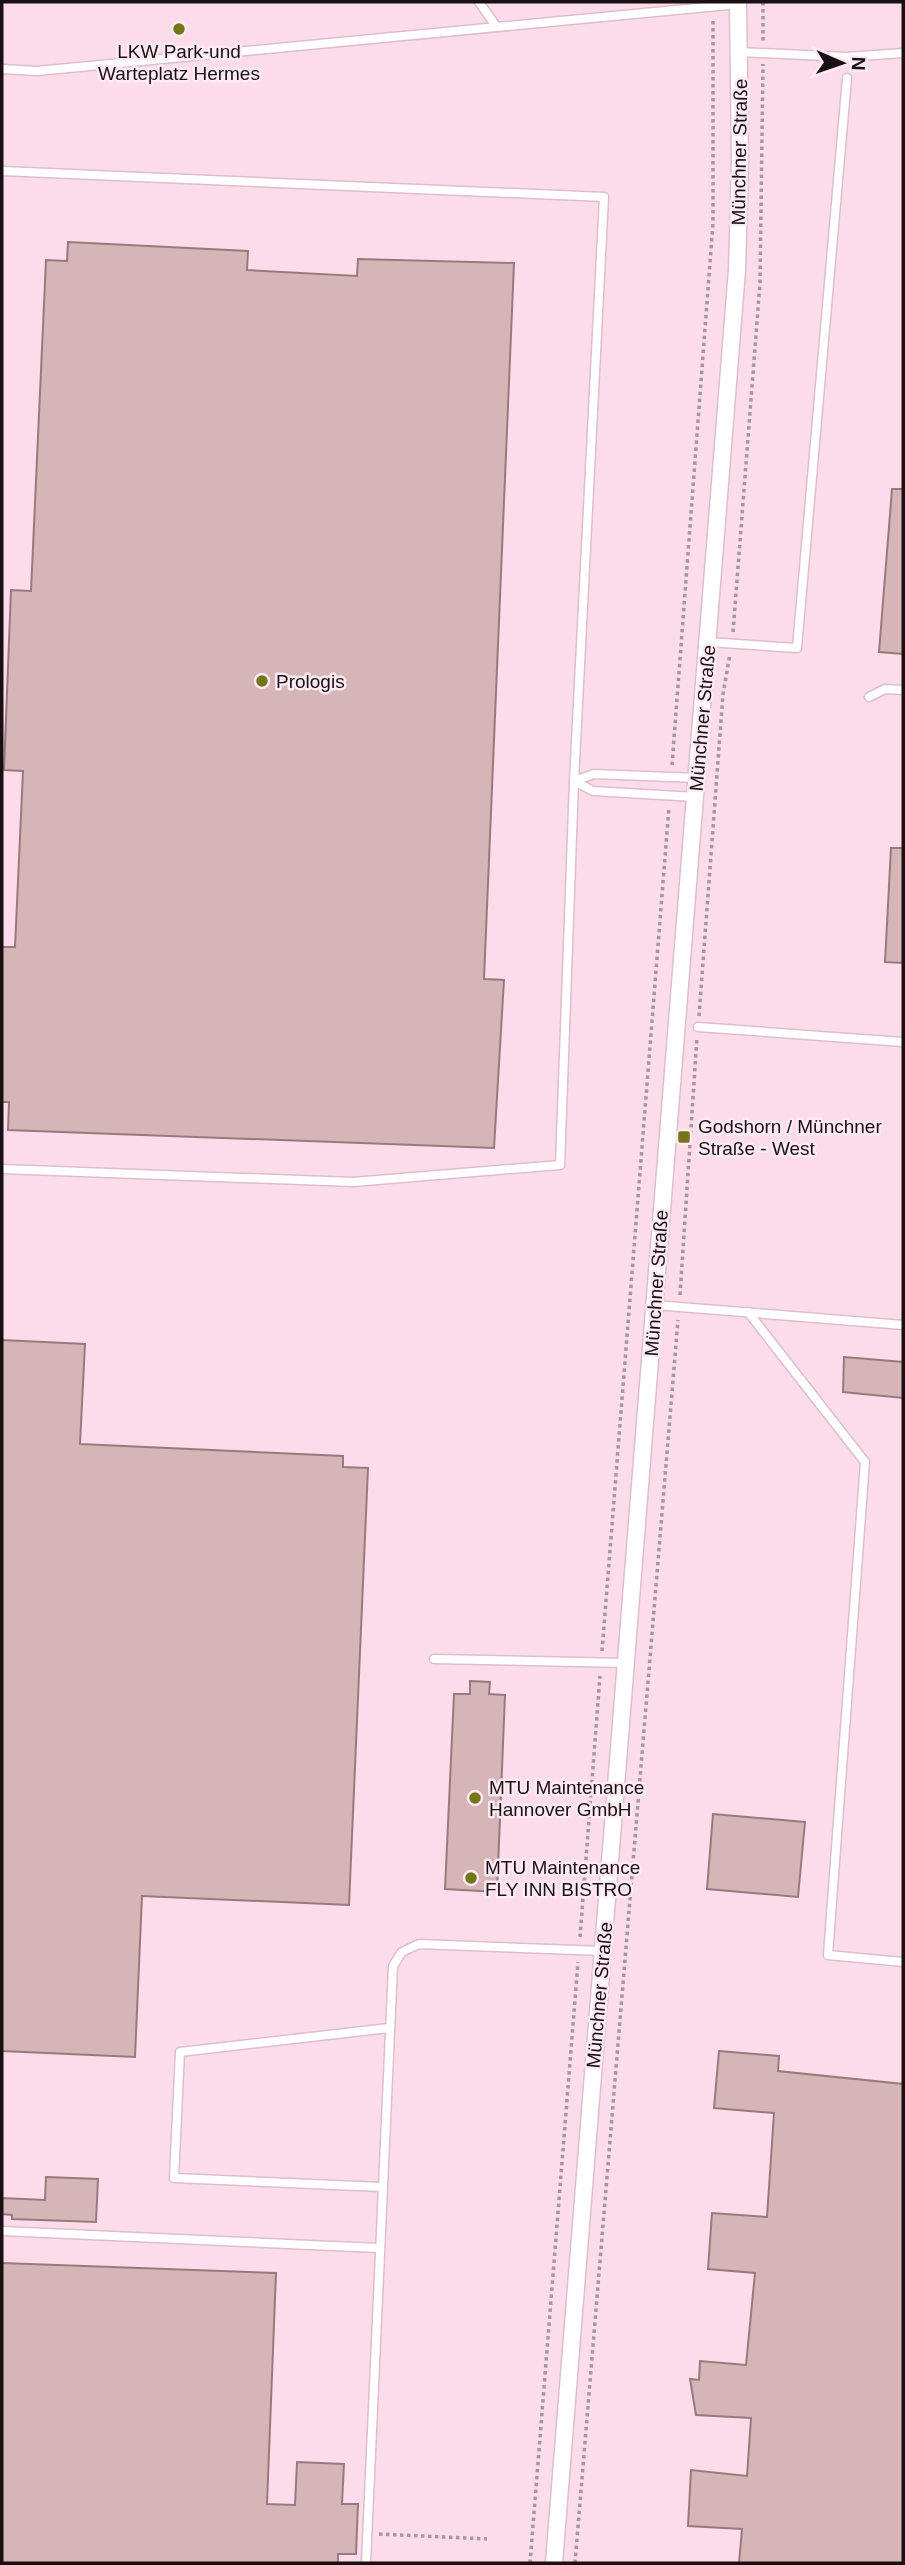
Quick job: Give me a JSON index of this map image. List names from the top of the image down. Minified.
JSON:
{"streets":{"street":["Münchner Straße"]},"places":{"other":["LKW Park-und Warteplatz Hermes","Prologis","MTU Maintenance Hannover GmbH","MTU Maintenance FLY INN BISTRO"],"transit":["Godshorn / Münchner Straße - West"]},"north":"right"}
